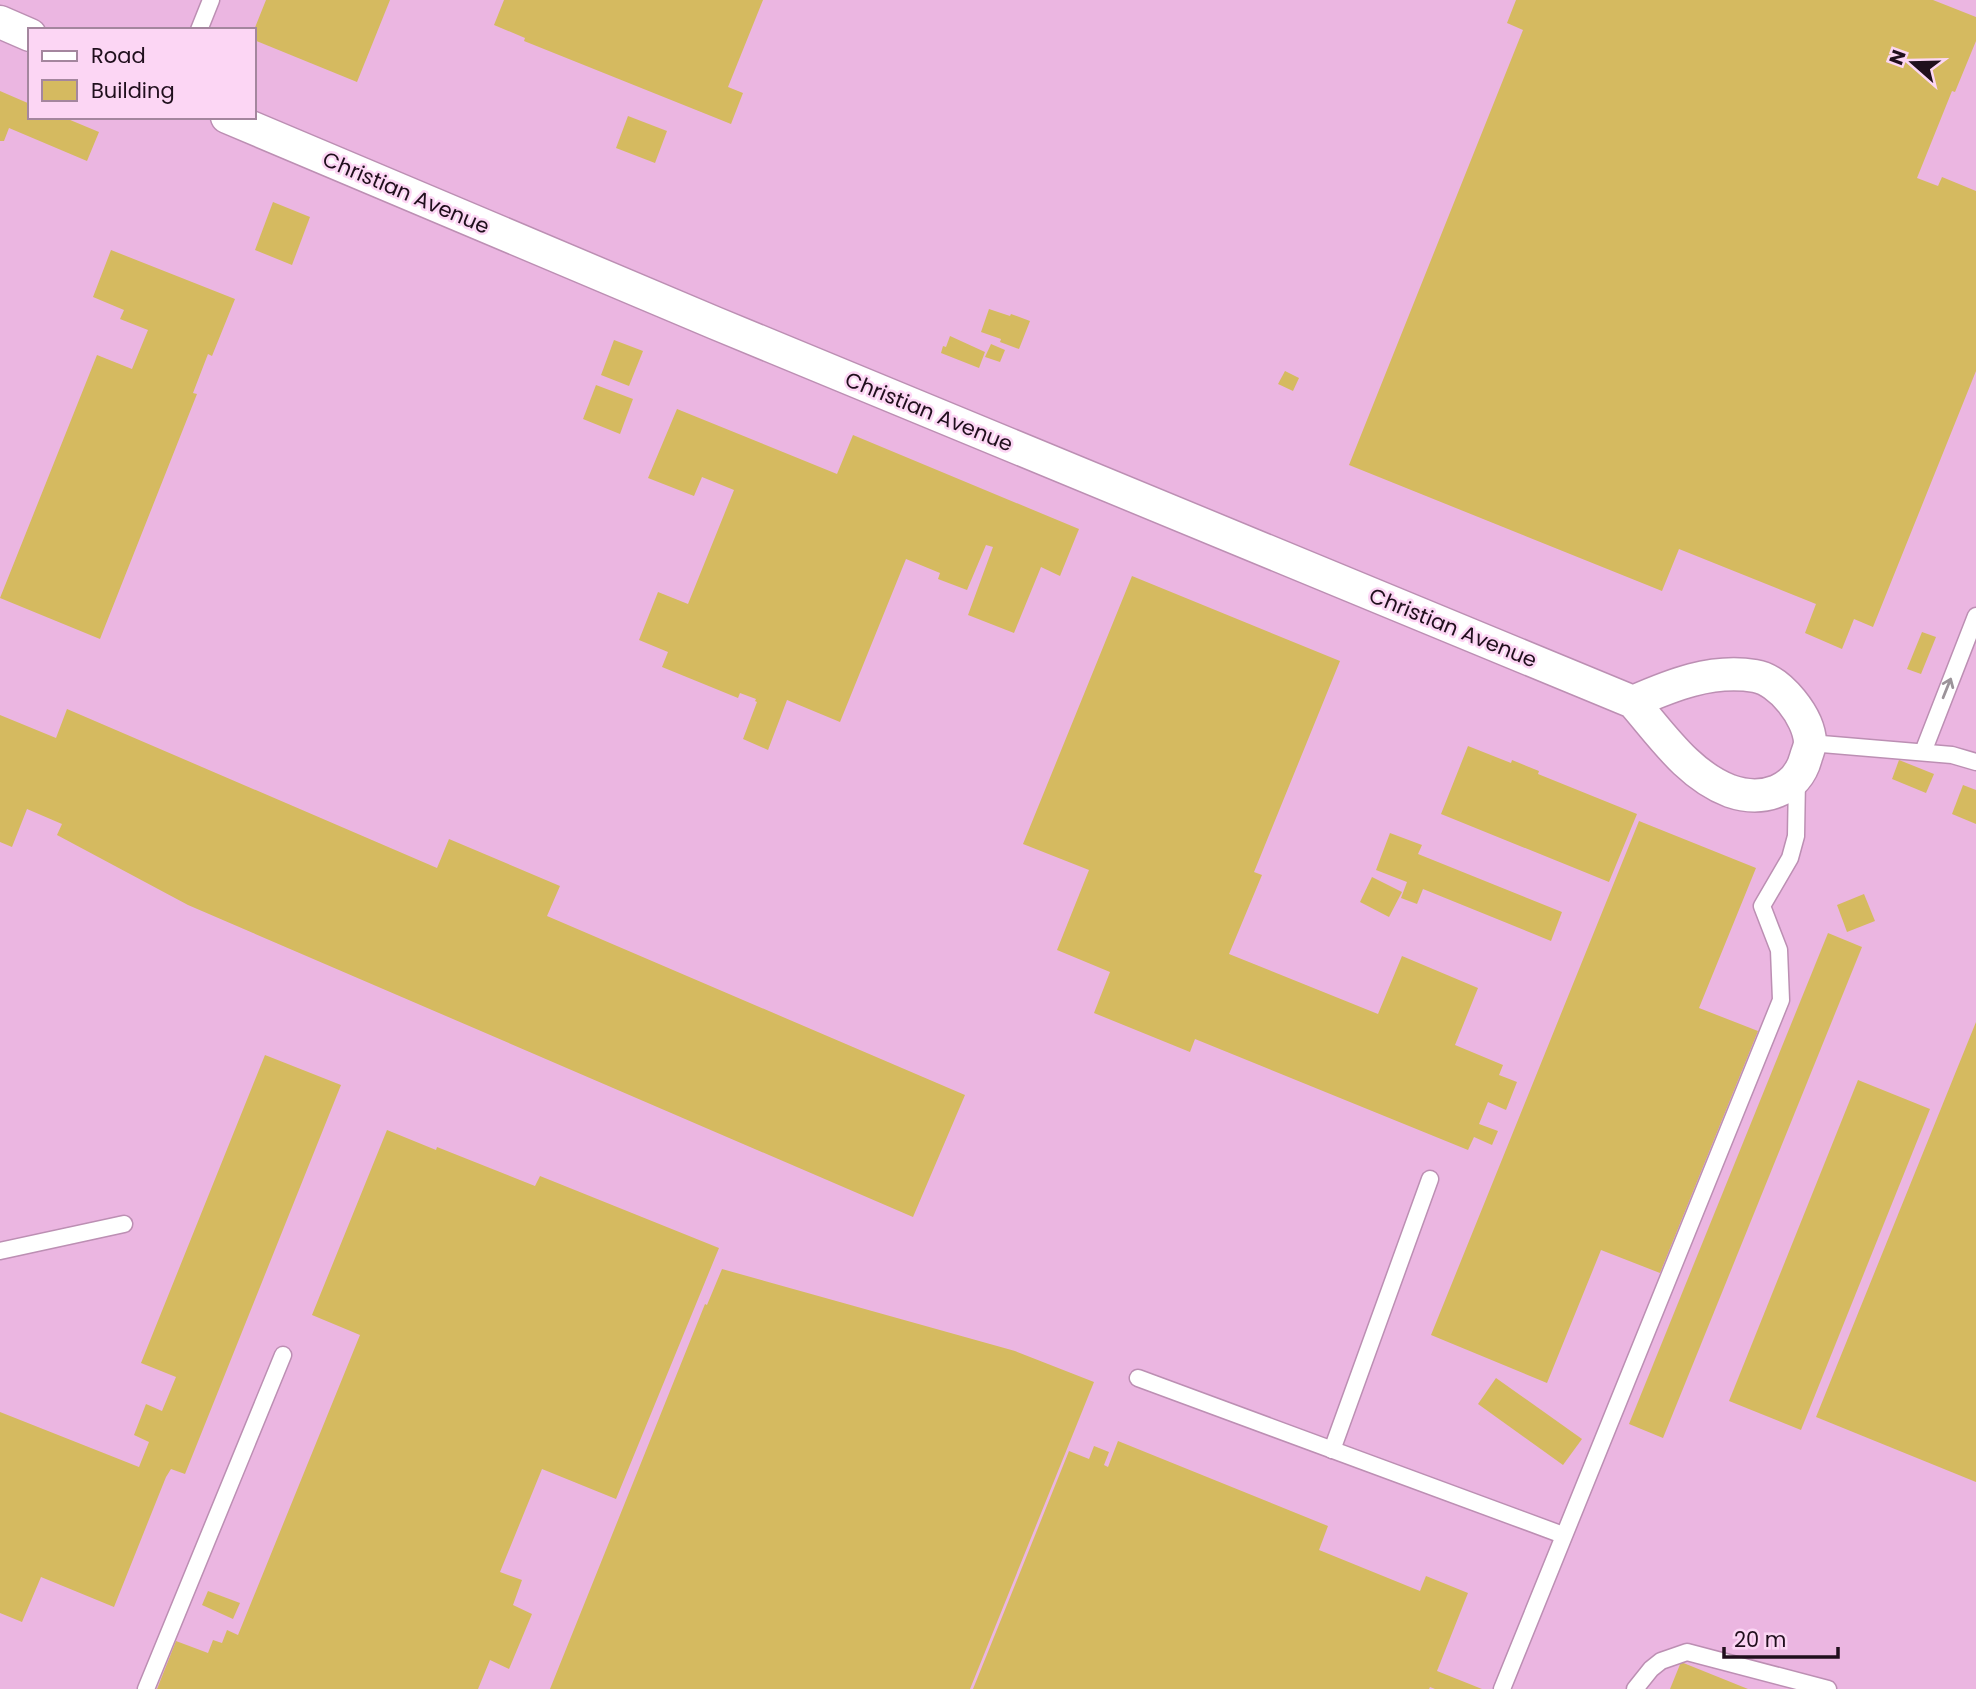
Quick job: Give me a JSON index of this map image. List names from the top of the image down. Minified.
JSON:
{"streets":{"street":["Christian Avenue"]},"legend":["Road","Building"],"scale_bar":"20 m","north":"left"}
